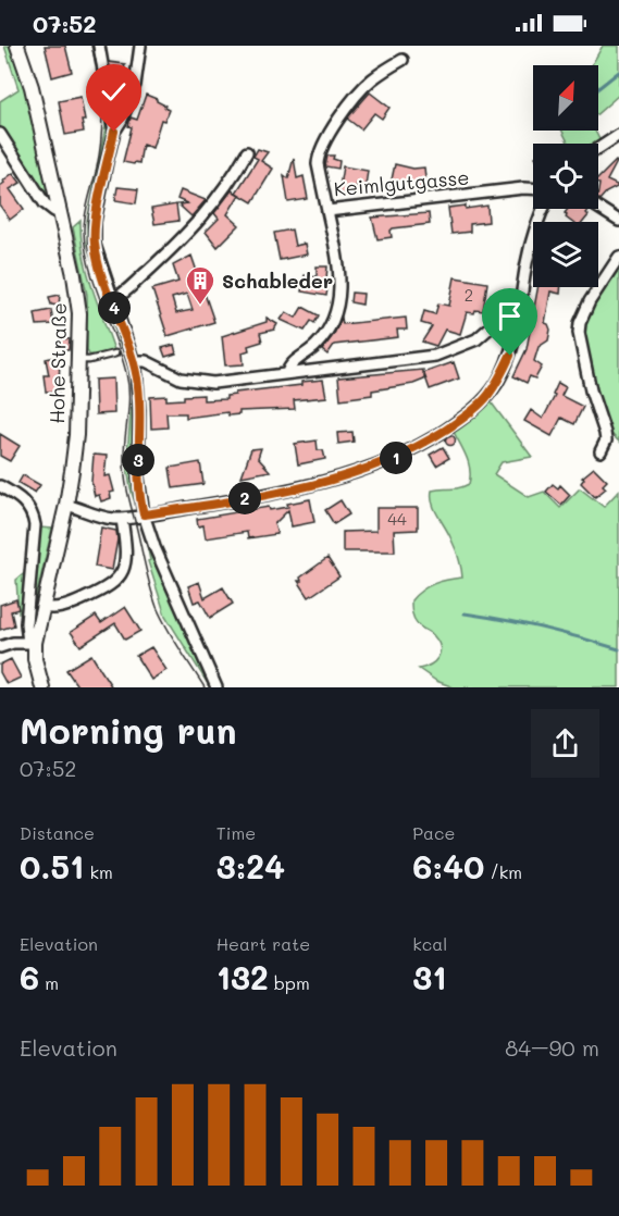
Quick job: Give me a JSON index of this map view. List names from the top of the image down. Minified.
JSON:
{"streets":{"main road":["Hohe Straße"],"street":["Keimlgutgasse"]},"places":{"building":["Schableder"]},"house_numbers":["2","44"],"north":"top right","page":{"status":"07:52","pins":["4","1","3","2"],"heading":["Morning run","07:52"],"stats":[["Distance","0.51 km"],["Time","3:24"],["Pace","6:40 /km"],["Elevation","6 m"],["Heart rate","132 bpm"],["kcal","31"]],"chart":["Elevation","84–90 m"]}}
